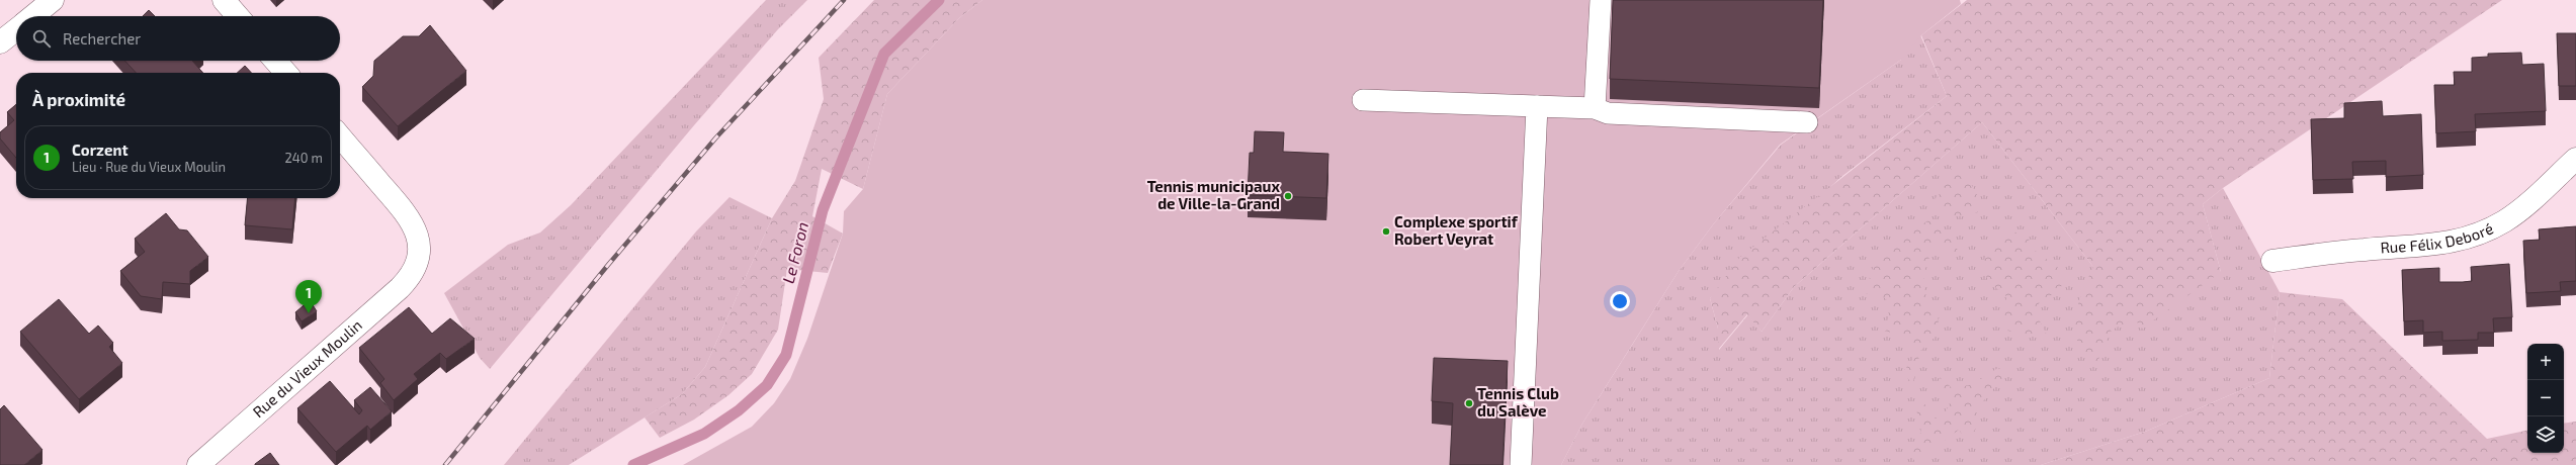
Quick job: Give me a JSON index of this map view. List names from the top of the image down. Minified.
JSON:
{"streets":{"street":["Rue Félix Deboré","Rue du Vieux Moulin"]},"water":["Le Foron"],"places":["Tennis municipaux de Ville-la-Grand","Complexe sportif Robert Veyrat","Tennis Club du Salève"],"page":{"search":"Rechercher","heading":"À proximité","list":[{"mark":"1","name":"Corzent","note":"Lieu · Rue du Vieux Moulin","value":"240 m"}],"pins":"1","map_buttons":["+","−"]}}
